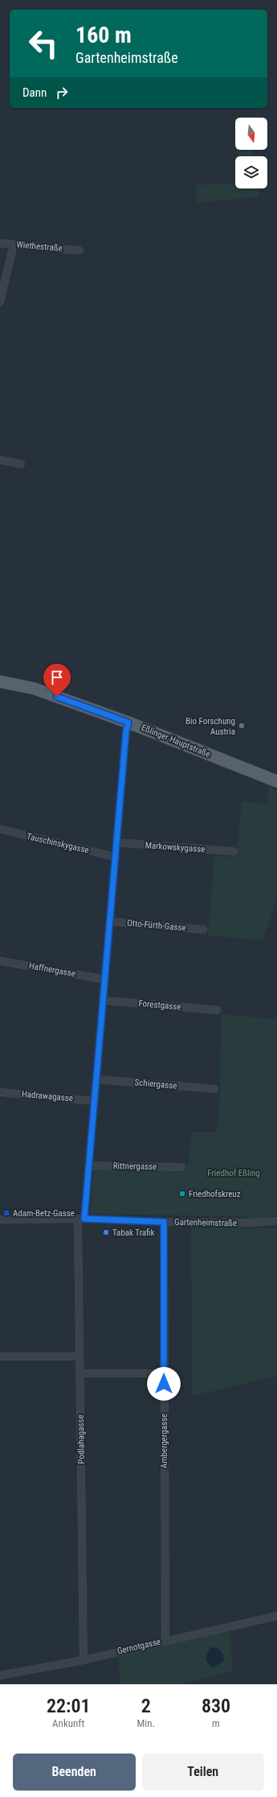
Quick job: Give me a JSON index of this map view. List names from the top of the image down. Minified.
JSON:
{"streets":{"main road":["Eßlinger Hauptstraße"],"street":["Wiethestraße","Tauschinskygasse","Markowskygasse","Otto-Fürth-Gasse","Haffnergasse","Forestgasse","Schiergasse","Hadrawagasse","Rittnergasse","Gartenheimstraße","Podlahagasse","Ambergergasse","Gernotgasse"]},"crossings":[["Eßlinger Hauptstraße","Podlahagasse"],["Tauschinskygasse","Podlahagasse"],["Markowskygasse","Podlahagasse"],["Otto-Fürth-Gasse","Podlahagasse"],["Haffnergasse","Podlahagasse"],["Forestgasse","Podlahagasse"],["Schiergasse","Podlahagasse"],["Hadrawagasse","Podlahagasse"],["Rittnergasse","Podlahagasse"],["Gartenheimstraße","Podlahagasse"],["Gartenheimstraße","Ambergergasse"],["Podlahagasse","Gernotgasse"],["Ambergergasse","Gernotgasse"]],"parks":["Friedhof Eßling"],"places":{"other":["Bio Forschung Austria","Friedhofskreuz","Tabak Trafik"],"transit":["Adam-Betz-Gasse"]},"north":"bottom","page":{"turn":["160 m","Gartenheimstraße"],"then":"Dann","eta":["22:01","Ankunft","2","Min.","830","m"],"buttons":["Beenden","Teilen"]}}
